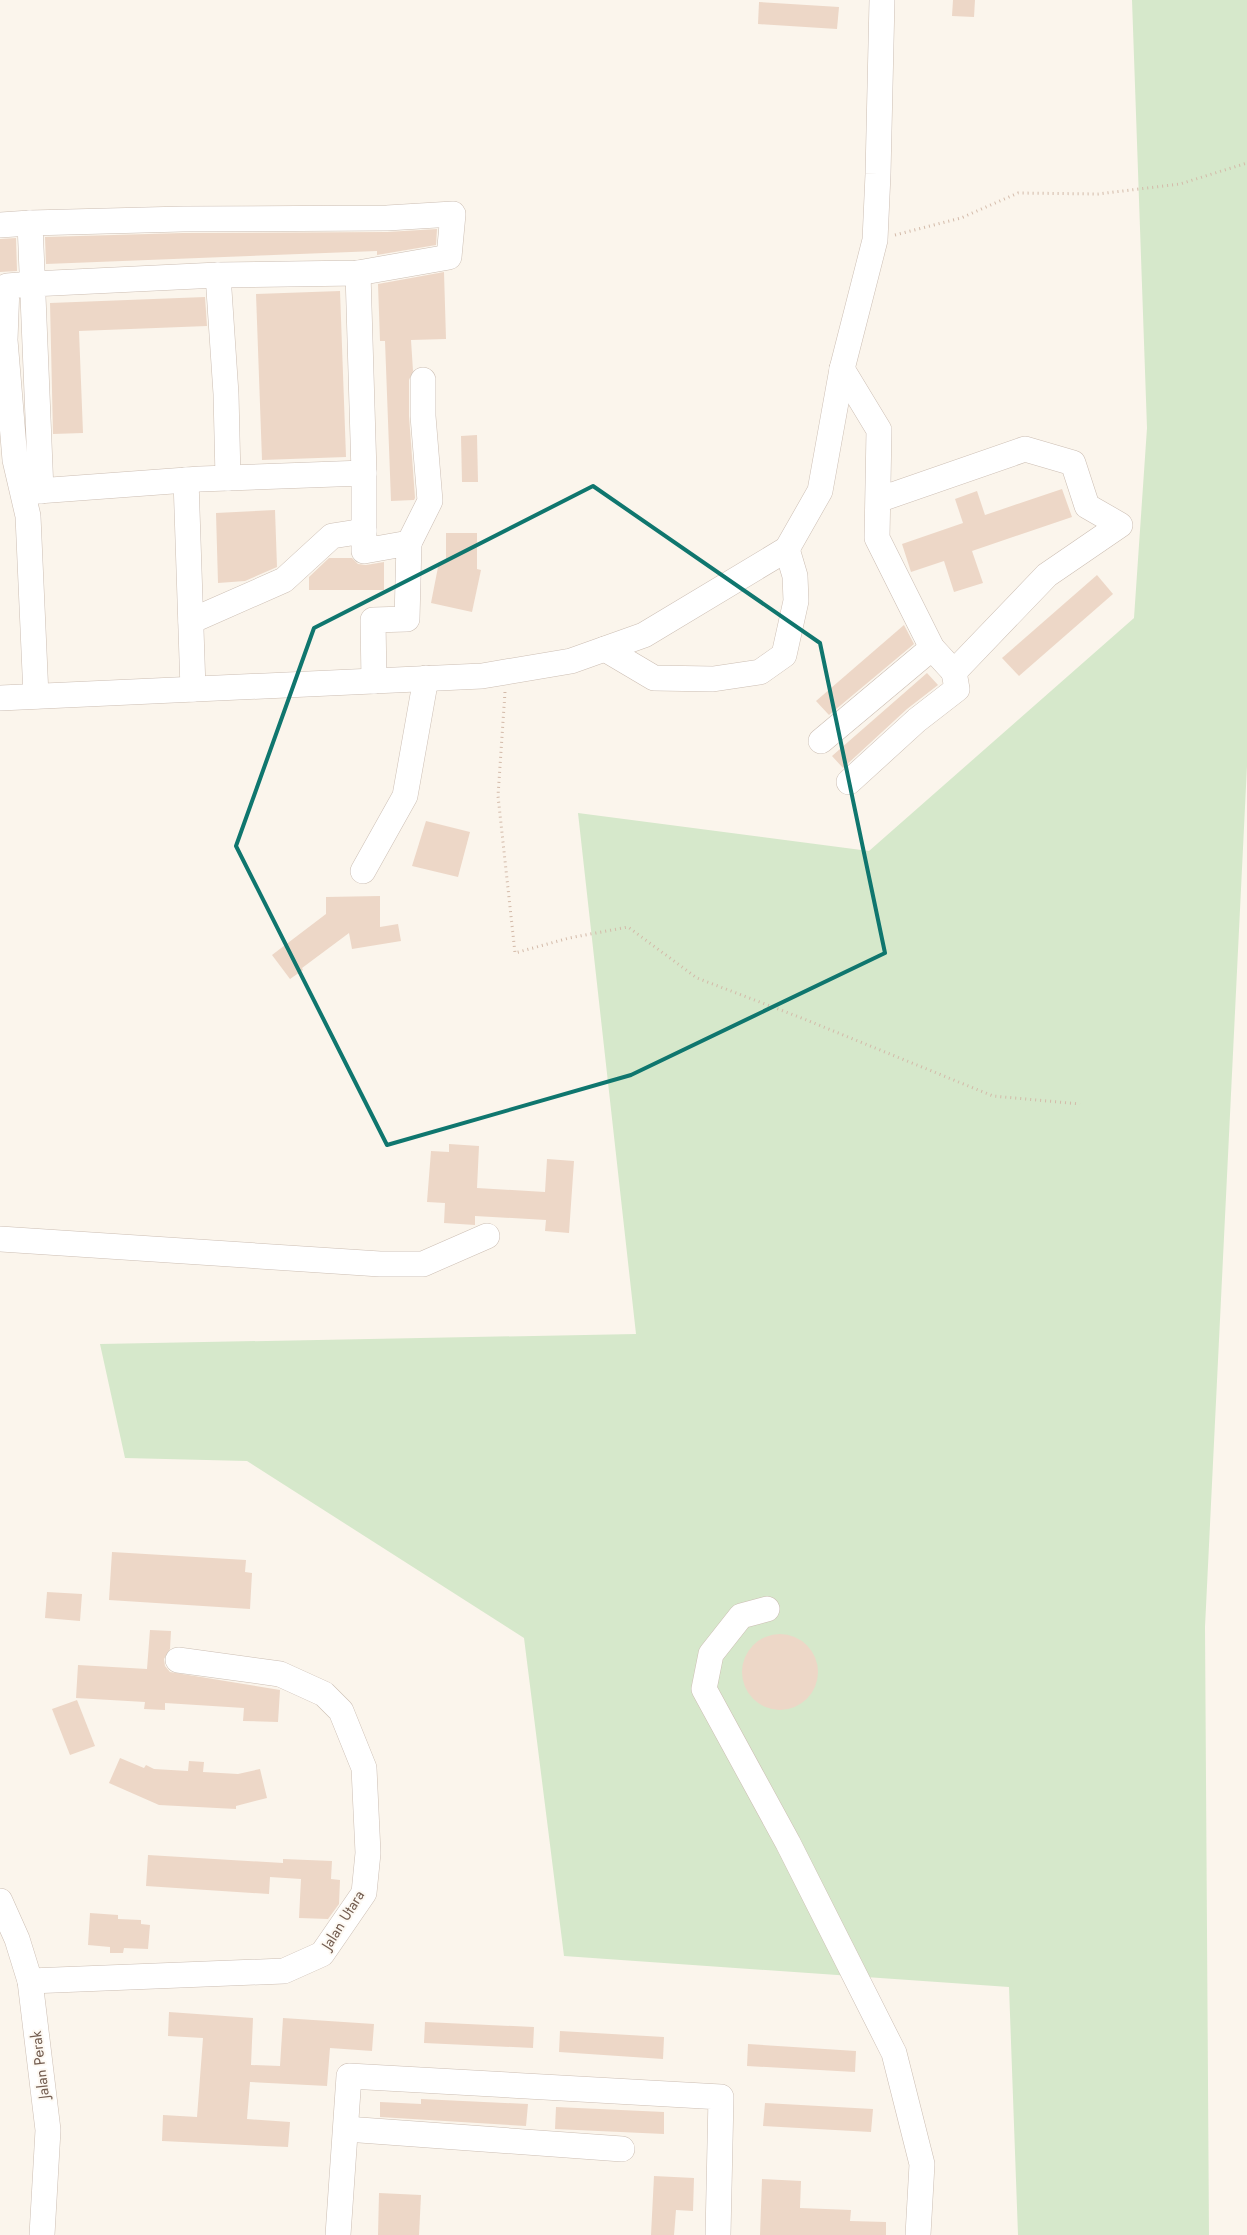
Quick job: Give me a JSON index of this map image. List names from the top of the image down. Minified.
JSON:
{"streets":{"street":["Jalan Utara","Jalan Perak"]},"crossings":[["Jalan Utara","Jalan Perak"]]}
